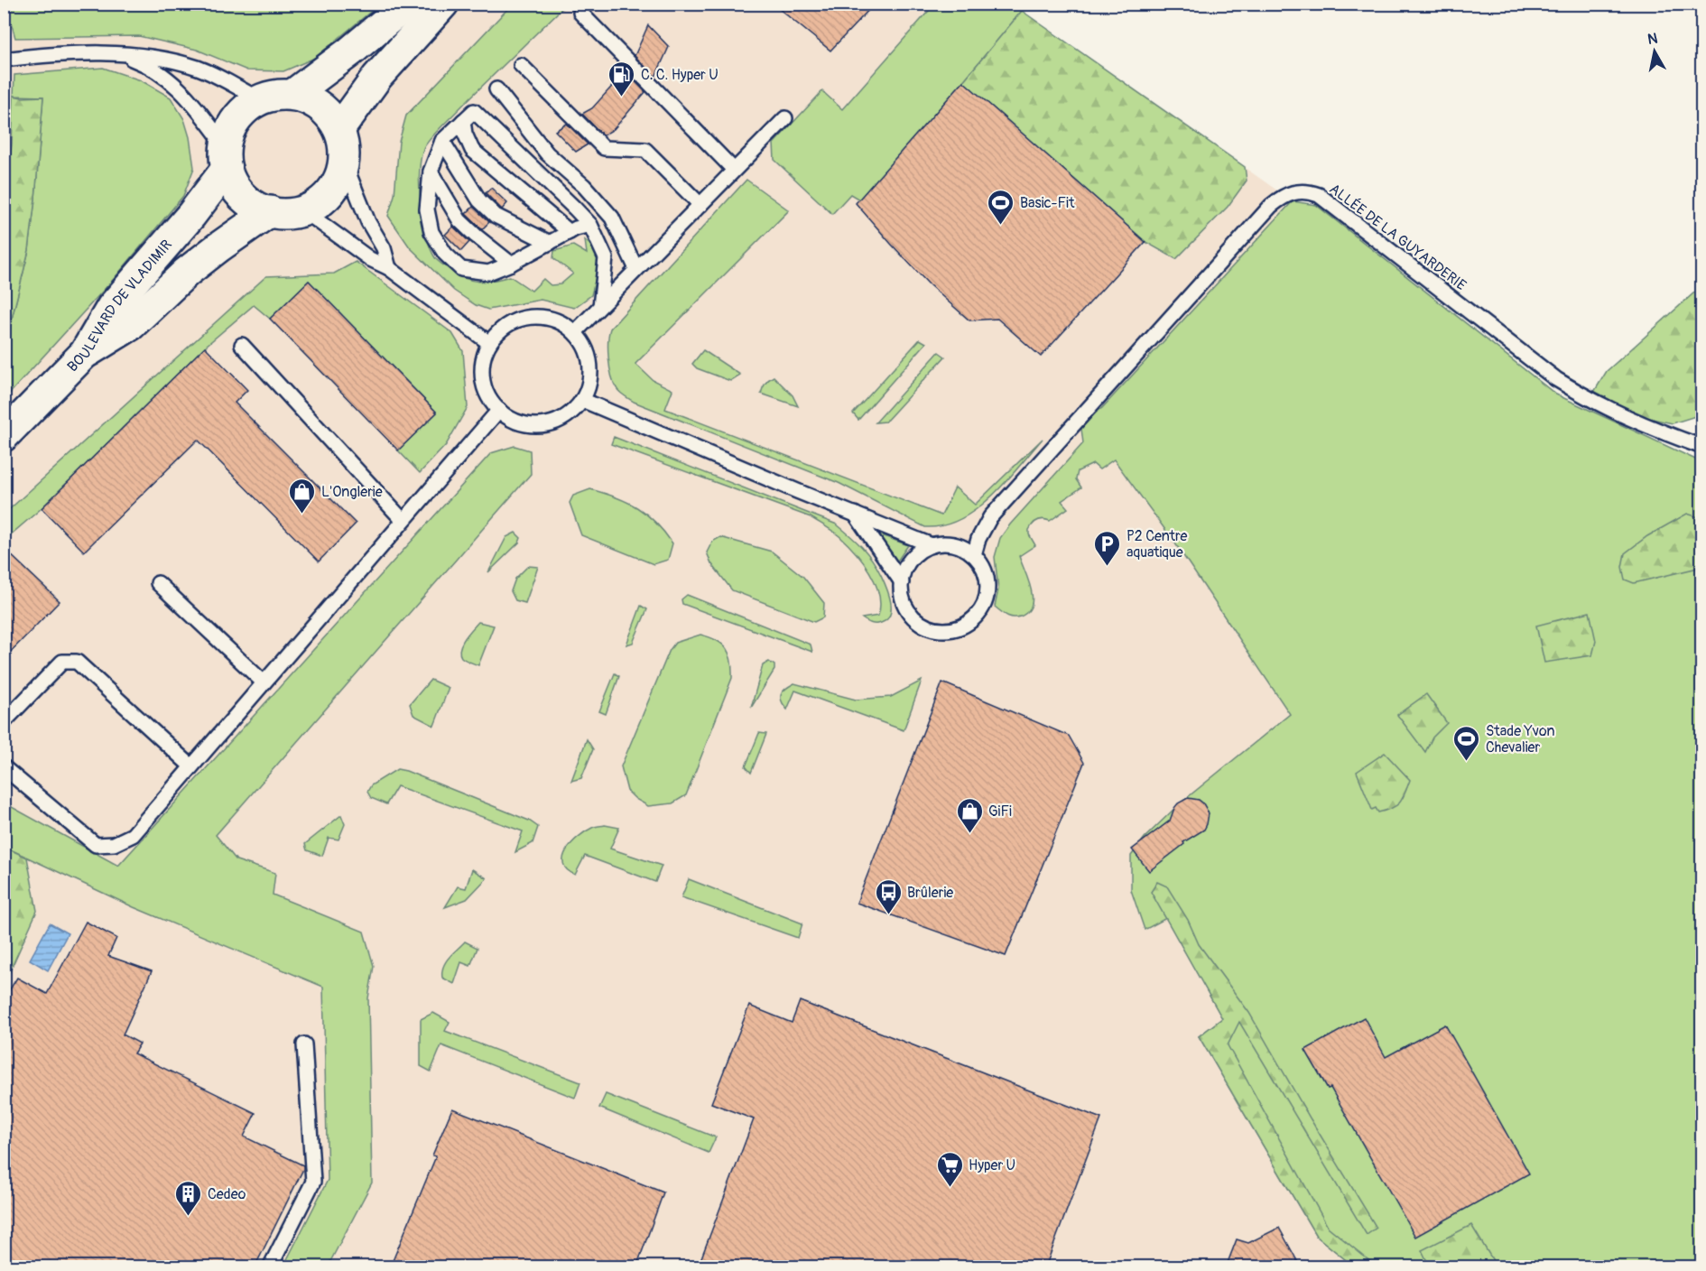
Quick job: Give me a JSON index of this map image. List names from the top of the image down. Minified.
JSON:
{"streets":{"main road":["BOULEVARD DE VLADIMIR"],"lane":["ALLÉE DE LA GUYARDERIE"]},"places":{"fuel station":["C. C. Hyper U"],"sports":["Basic-Fit","Stade Yvon Chevalier"],"shop":["L'Onglerie","GiFi"],"parking":["P2 Centre aquatique"],"bus stop":["Brûlerie"],"supermarket":["Hyper U"],"building":["Cedeo"]},"north":"top"}
